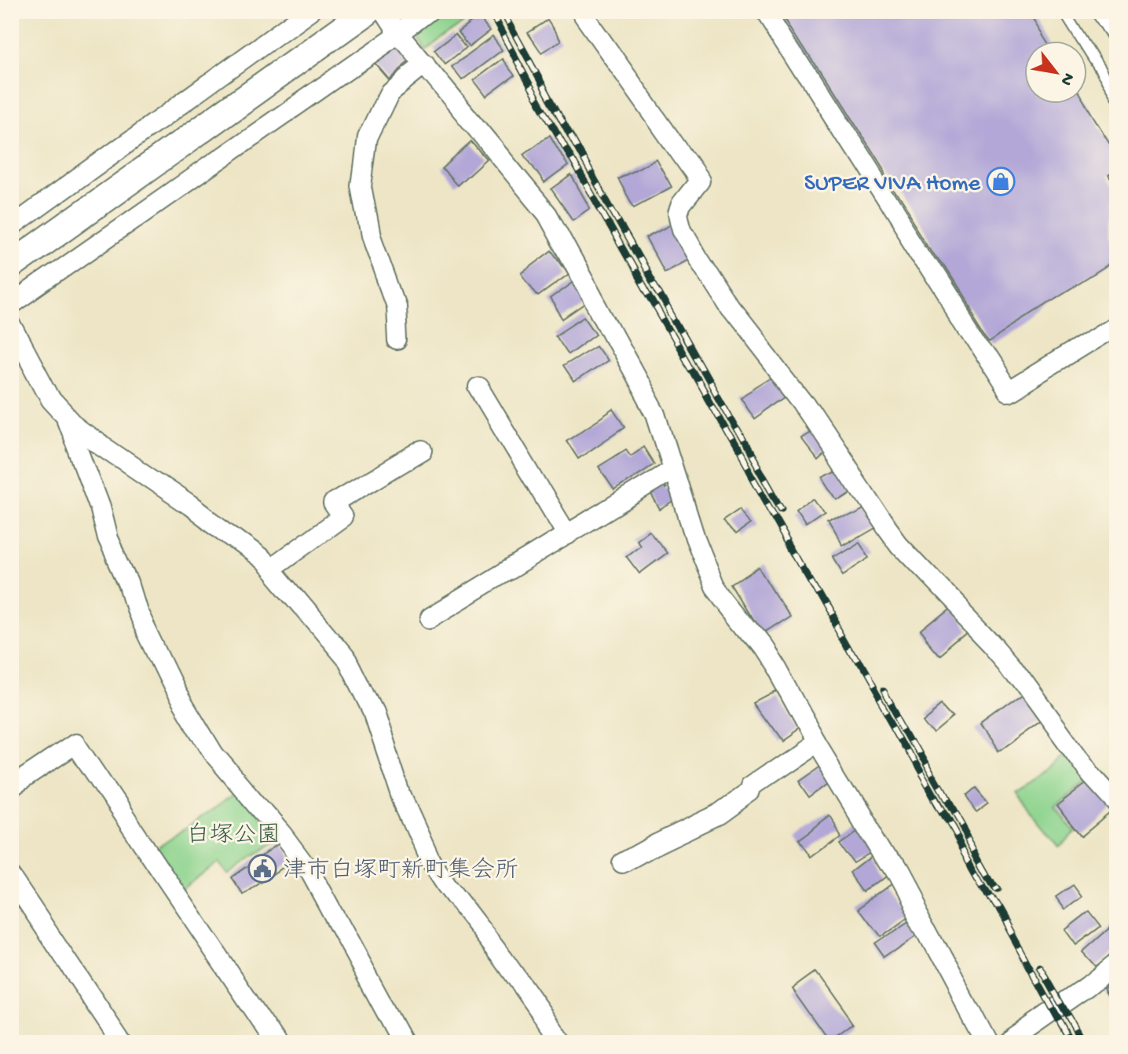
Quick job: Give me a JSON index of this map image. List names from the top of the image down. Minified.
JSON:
{"parks":["白塚公園"],"places":{"shop":["SUPER VIVA Home"],"public building":["津市白塚町新町集会所"]},"north":"bottom right"}
